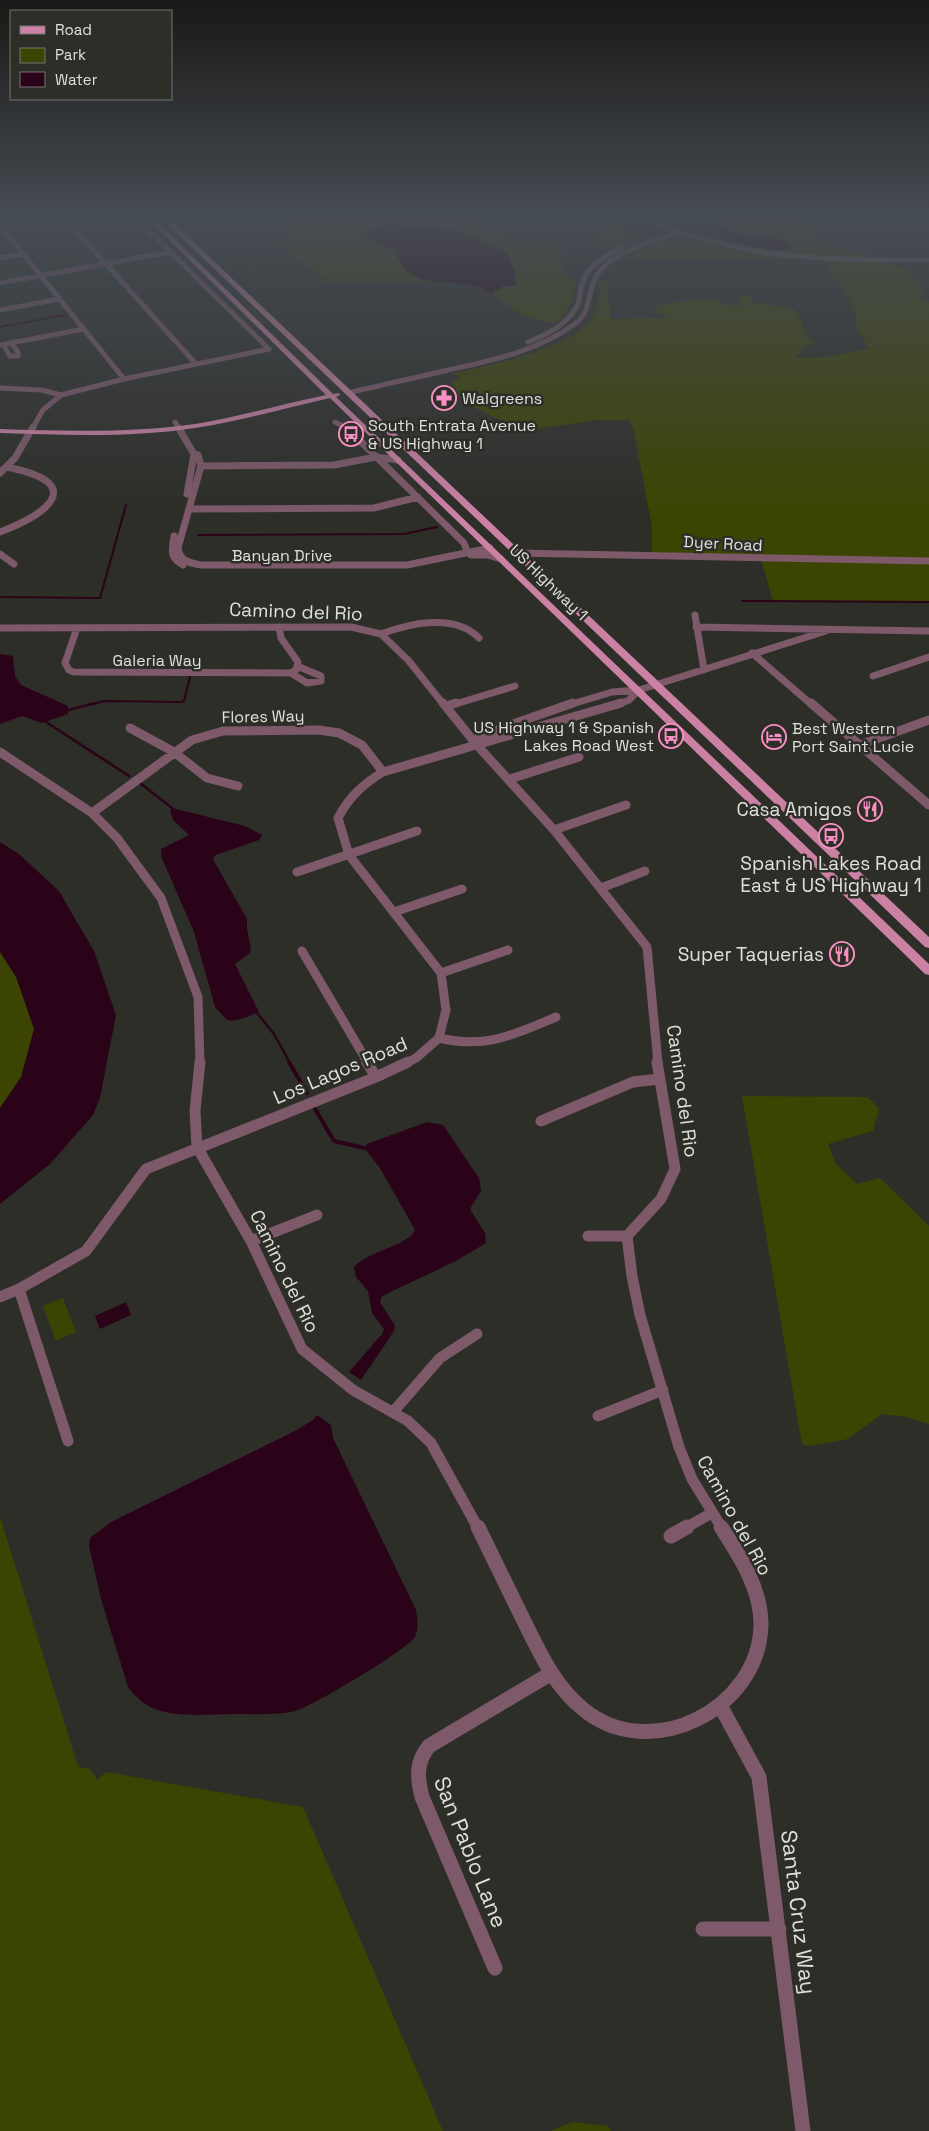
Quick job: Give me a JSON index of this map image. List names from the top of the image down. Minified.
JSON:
{"streets":{"main road":["US Highway 1"],"street":["Dyer Road","Banyan Drive","Camino del Rio","Galeria Way","Flores Way","Los Lagos Road","San Pablo Lane","Santa Cruz Way"]},"crossings":[["Dyer Road","US Highway 1"],["Banyan Drive","US Highway 1"],["Camino del Rio","Galeria Way"],["Camino del Rio","Flores Way"],["Camino del Rio","Los Lagos Road"],["Camino del Rio","San Pablo Lane"],["Camino del Rio","Santa Cruz Way"]],"places":{"pharmacy":["Walgreens"],"bus stop":["South Entrata Avenue & US Highway 1","US Highway 1 & Spanish Lakes Road West","Spanish Lakes Road East & US Highway 1"],"hotel":["Best Western Port Saint Lucie"],"restaurant":["Casa Amigos","Super Taquerias"]},"legend":["Road","Park","Water"]}
